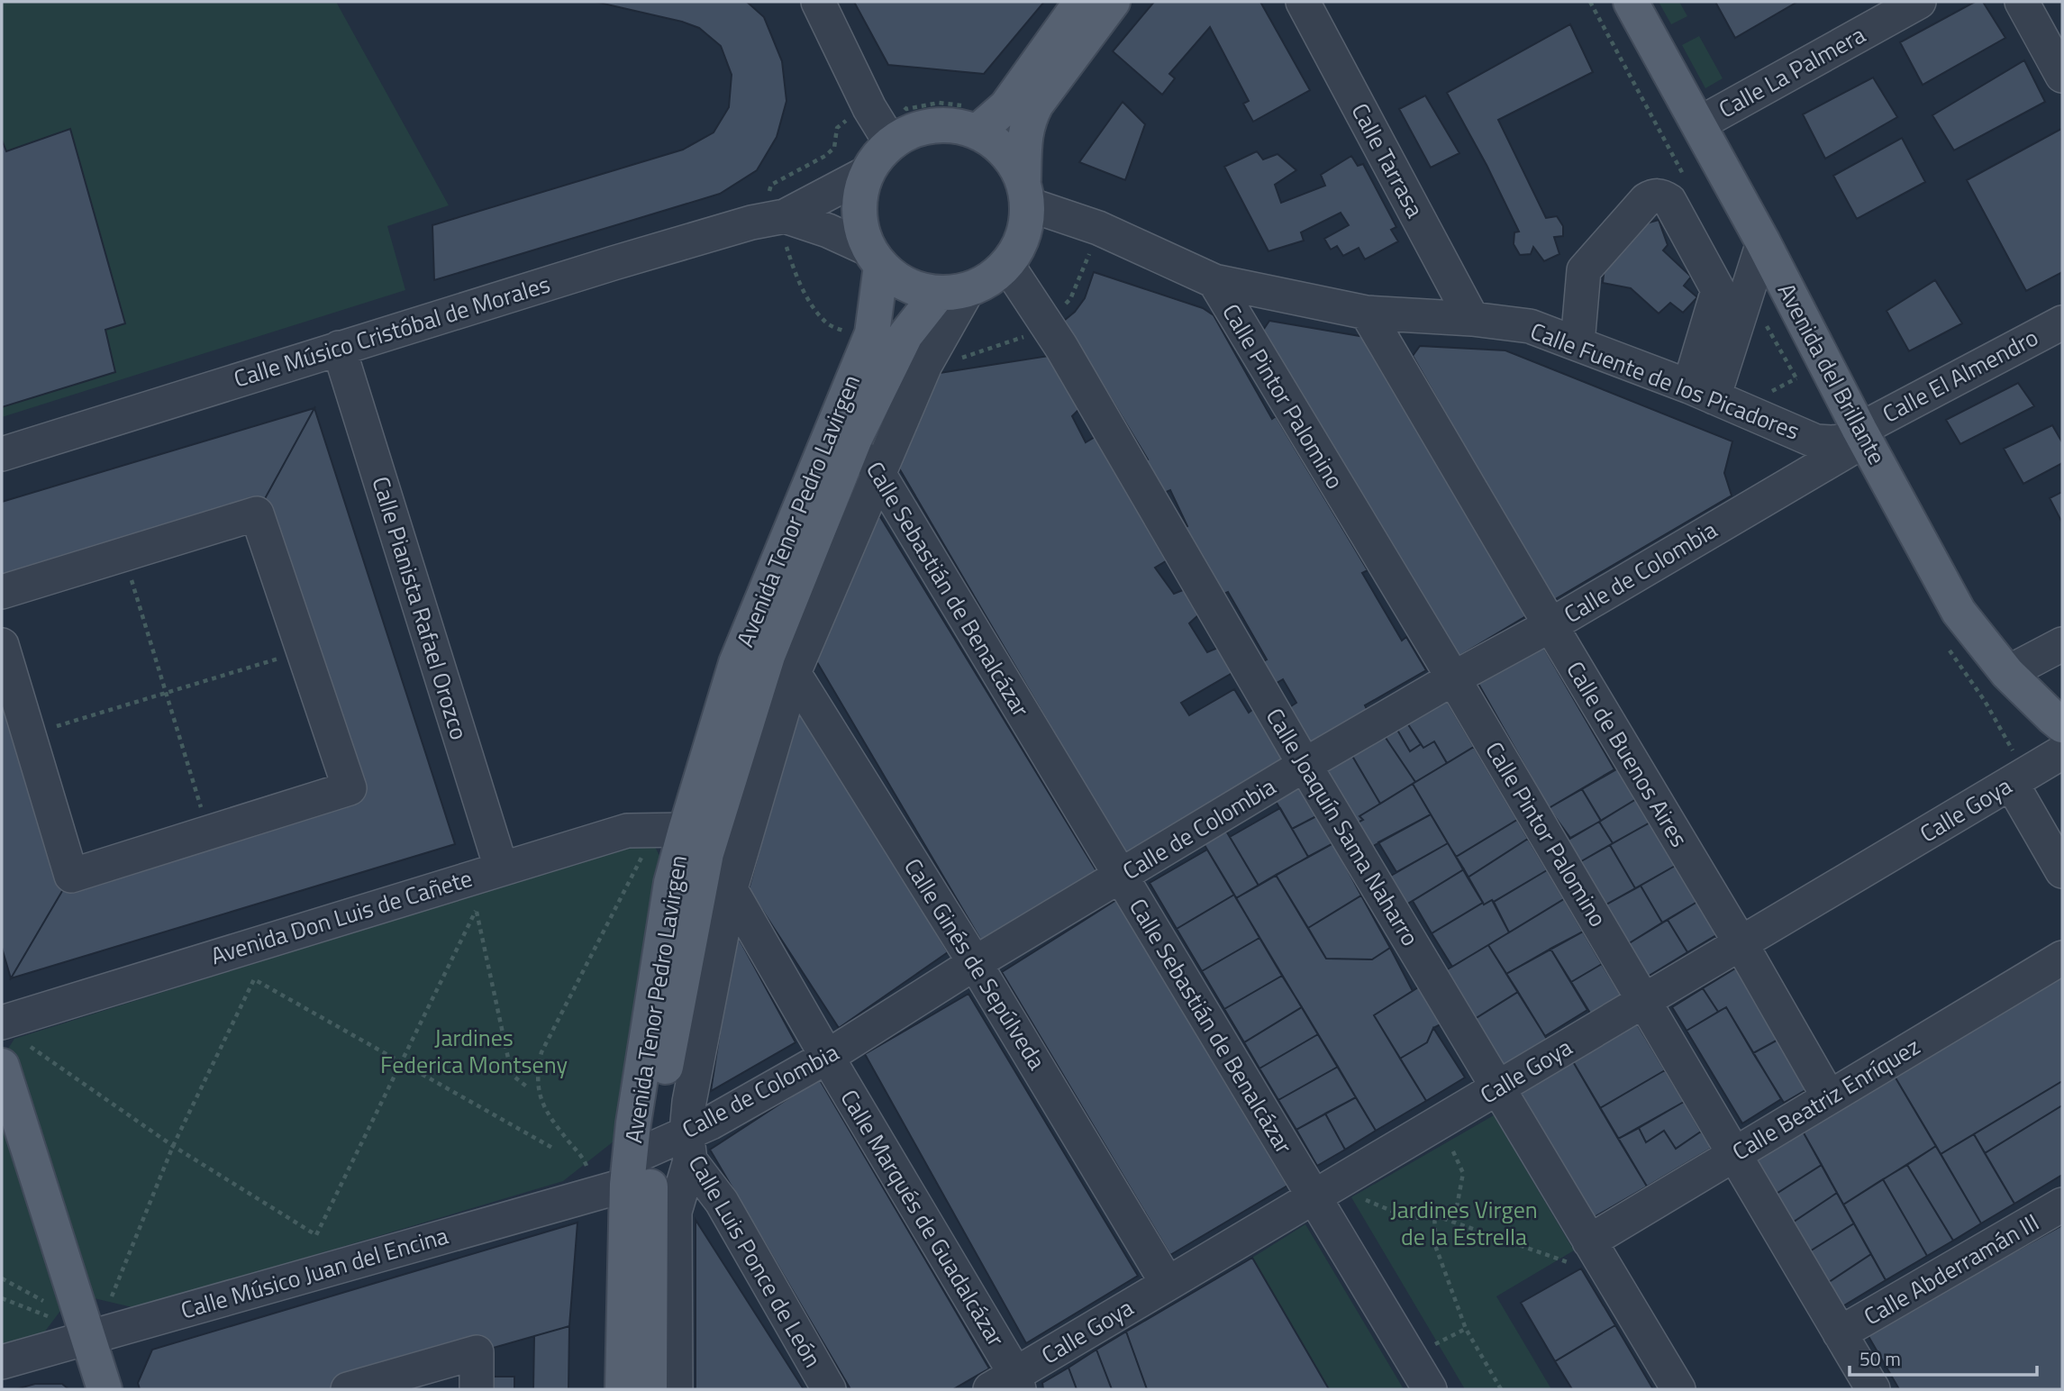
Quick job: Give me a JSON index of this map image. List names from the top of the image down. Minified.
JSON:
{"streets":{"main road":["Avenida del Brillante","Avenida Tenor Pedro Lavirgen"],"street":["Calle La Palmera","Calle Tarrasa","Calle Músico Cristóbal de Morales","Calle El Almendro","Calle Fuente de los Picadores","Calle Pintor Palomino","Calle de Colombia","Calle Sebastián de Benalcázar","Calle Pianista Rafael Orozco","Calle de Buenos Aires","Calle Goya","Calle Joaquín Sama Naharro","Avenida Don Luis de Cañete","Calle Ginés de Sepúlveda","Calle Beatriz Enríquez","Calle Marqués de Guadalcázar","Calle Luis Ponce de León","Calle Abderramán III","Calle Músico Juan del Encina"]},"crossings":[["Calle La Palmera","Avenida del Brillante"],["Calle Tarrasa","Calle Fuente de los Picadores"],["Calle Músico Cristóbal de Morales","Calle Fuente de los Picadores"],["Calle Músico Cristóbal de Morales","Avenida Tenor Pedro Lavirgen"],["Calle Músico Cristóbal de Morales","Calle Pianista Rafael Orozco"],["Calle Músico Cristóbal de Morales","Calle Joaquín Sama Naharro"],["Avenida del Brillante","Calle El Almendro"],["Avenida del Brillante","Calle Fuente de los Picadores"],["Avenida del Brillante","Calle de Colombia"],["Calle El Almendro","Calle Fuente de los Picadores"],["Calle El Almendro","Calle de Colombia"],["Calle Fuente de los Picadores","Calle Pintor Palomino"],["Calle Fuente de los Picadores","Avenida Tenor Pedro Lavirgen"],["Calle Fuente de los Picadores","Calle de Colombia"],["Calle Fuente de los Picadores","Calle de Buenos Aires"],["Calle Fuente de los Picadores","Calle Joaquín Sama Naharro"],["Calle Pintor Palomino","Calle de Colombia"],["Calle Pintor Palomino","Calle Goya"],["Calle Pintor Palomino","Calle Beatriz Enríquez"],["Calle Pintor Palomino","Calle Abderramán III"],["Avenida Tenor Pedro Lavirgen","Calle de Colombia"],["Avenida Tenor Pedro Lavirgen","Calle Sebastián de Benalcázar"],["Avenida Tenor Pedro Lavirgen","Calle Joaquín Sama Naharro"],["Avenida Tenor Pedro Lavirgen","Avenida Don Luis de Cañete"],["Avenida Tenor Pedro Lavirgen","Calle Ginés de Sepúlveda"],["Avenida Tenor Pedro Lavirgen","Calle Marqués de Guadalcázar"],["Avenida Tenor Pedro Lavirgen","Calle Luis Ponce de León"],["Avenida Tenor Pedro Lavirgen","Calle Músico Juan del Encina"],["Calle de Colombia","Calle Sebastián de Benalcázar"],["Calle de Colombia","Calle de Buenos Aires"],["Calle de Colombia","Calle Joaquín Sama Naharro"],["Calle de Colombia","Calle Ginés de Sepúlveda"],["Calle de Colombia","Calle Marqués de Guadalcázar"],["Calle de Colombia","Calle Luis Ponce de León"],["Calle de Colombia","Calle Músico Juan del Encina"],["Calle Sebastián de Benalcázar","Calle Goya"],["Calle Pianista Rafael Orozco","Avenida Don Luis de Cañete"],["Calle de Buenos Aires","Calle Goya"],["Calle de Buenos Aires","Calle Beatriz Enríquez"],["Calle Goya","Calle Joaquín Sama Naharro"],["Calle Goya","Calle Ginés de Sepúlveda"],["Calle Goya","Calle Marqués de Guadalcázar"],["Calle Joaquín Sama Naharro","Calle Beatriz Enríquez"],["Avenida Don Luis de Cañete","Calle Marqués de Guadalcázar"]],"parks":["Jardines Federica Montseny","Jardines Virgen de la Estrella"],"scale_bar":"50 m"}
